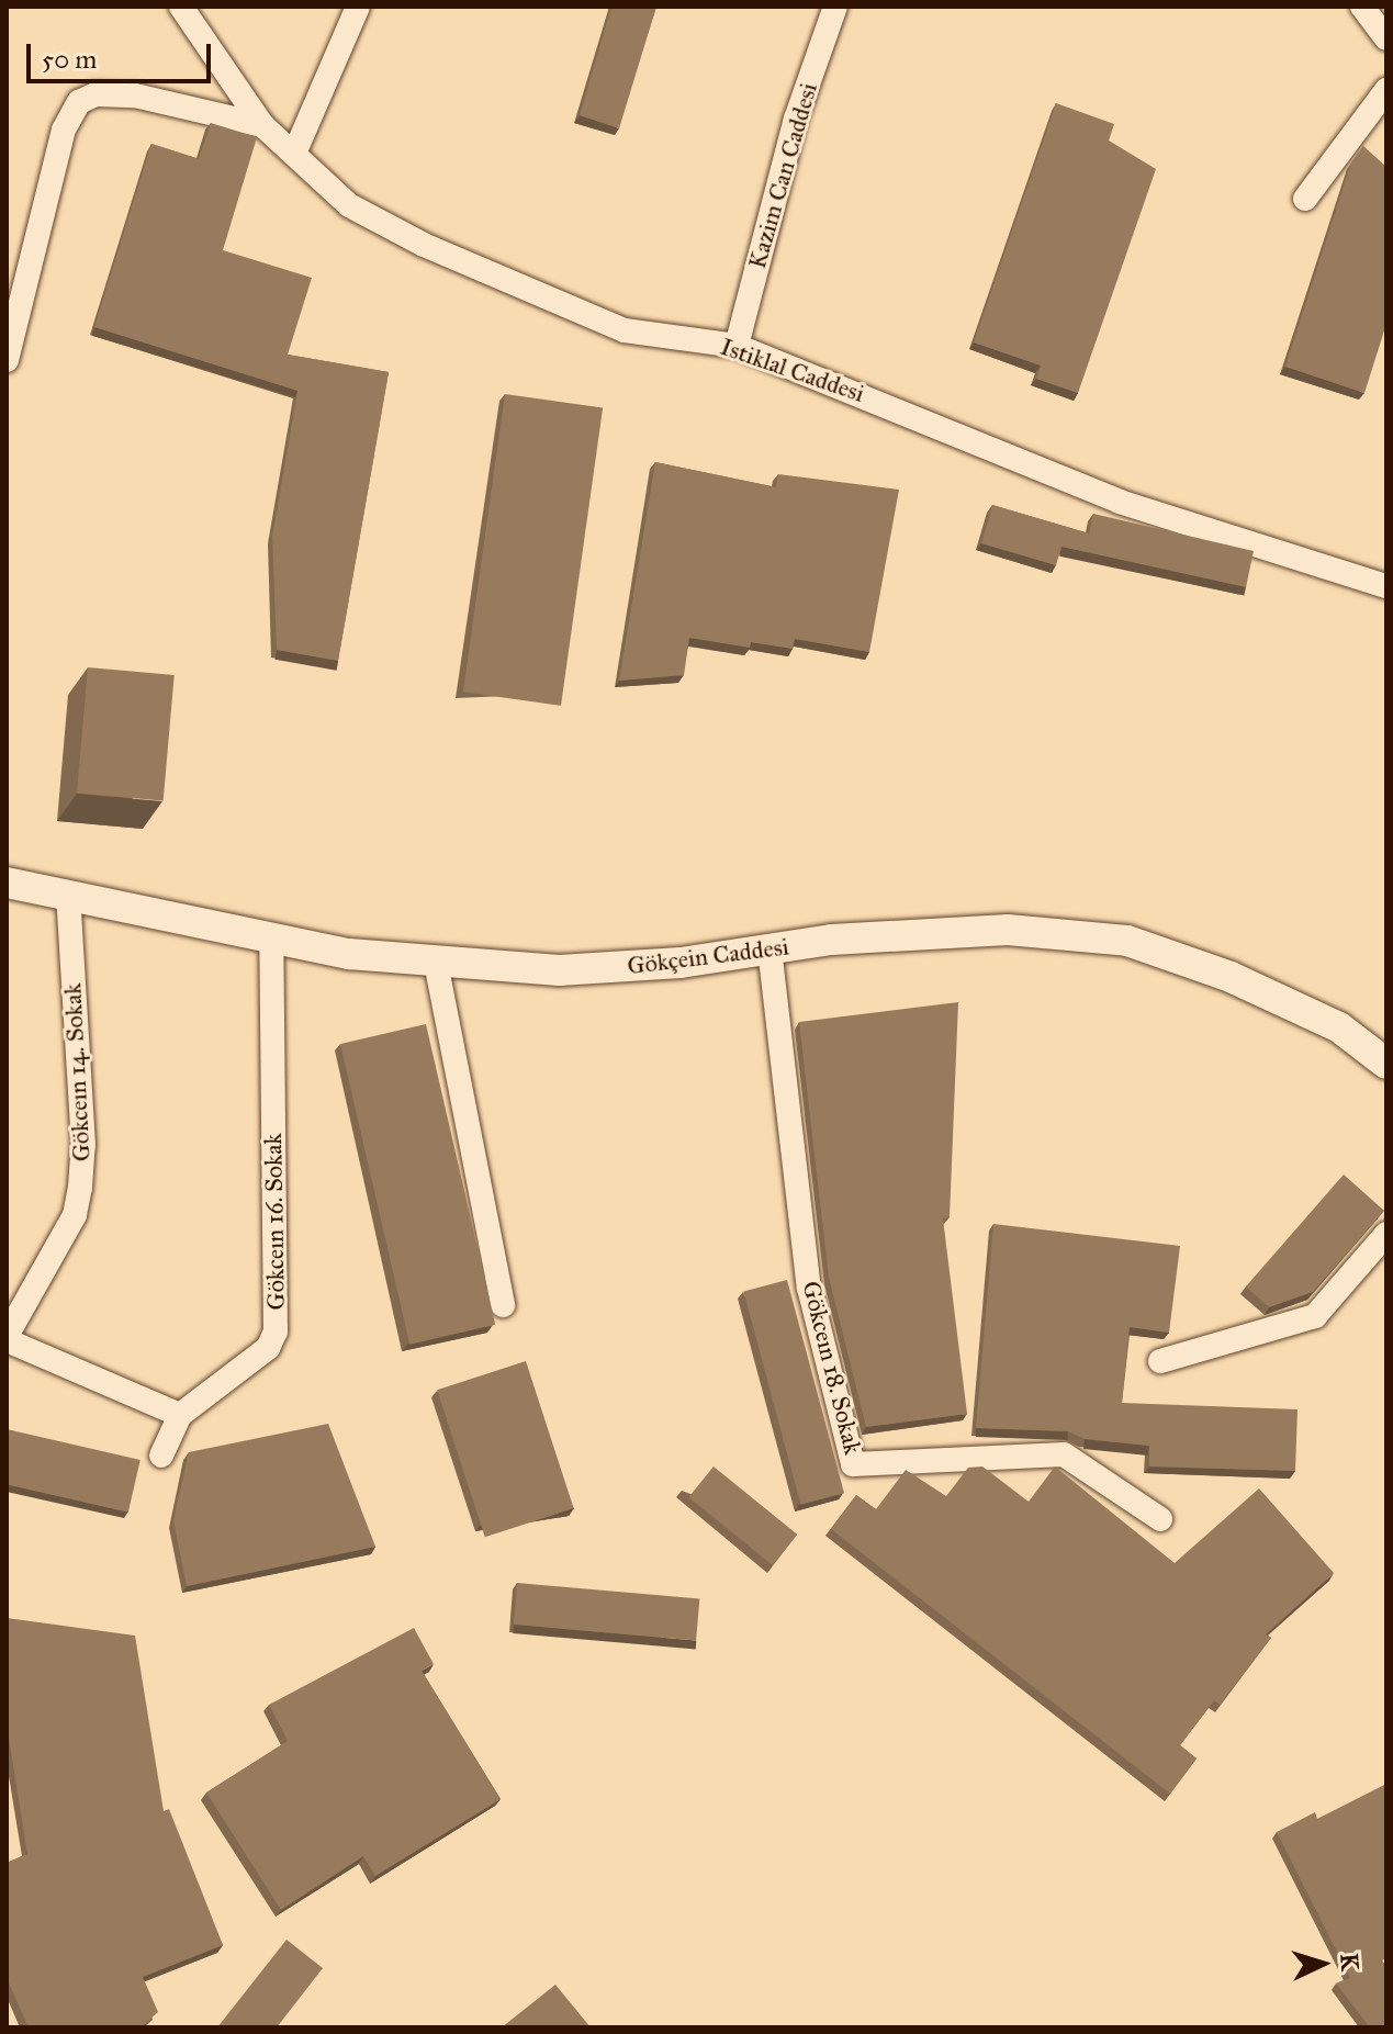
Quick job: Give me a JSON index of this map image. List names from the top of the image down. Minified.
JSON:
{"streets":{"street":["Kazim Can Caddesi","Istiklal Caddesi","Gökçein Caddesi","Gökceın 14. Sokak","Gökceın 16. Sokak","Gökceın 18. Sokak"]},"crossings":[["Kazim Can Caddesi","Istiklal Caddesi"],["Gökçein Caddesi","Gökceın 14. Sokak"],["Gökçein Caddesi","Gökceın 16. Sokak"],["Gökçein Caddesi","Gökceın 18. Sokak"]],"scale_bar":"50 m","north":"right"}
